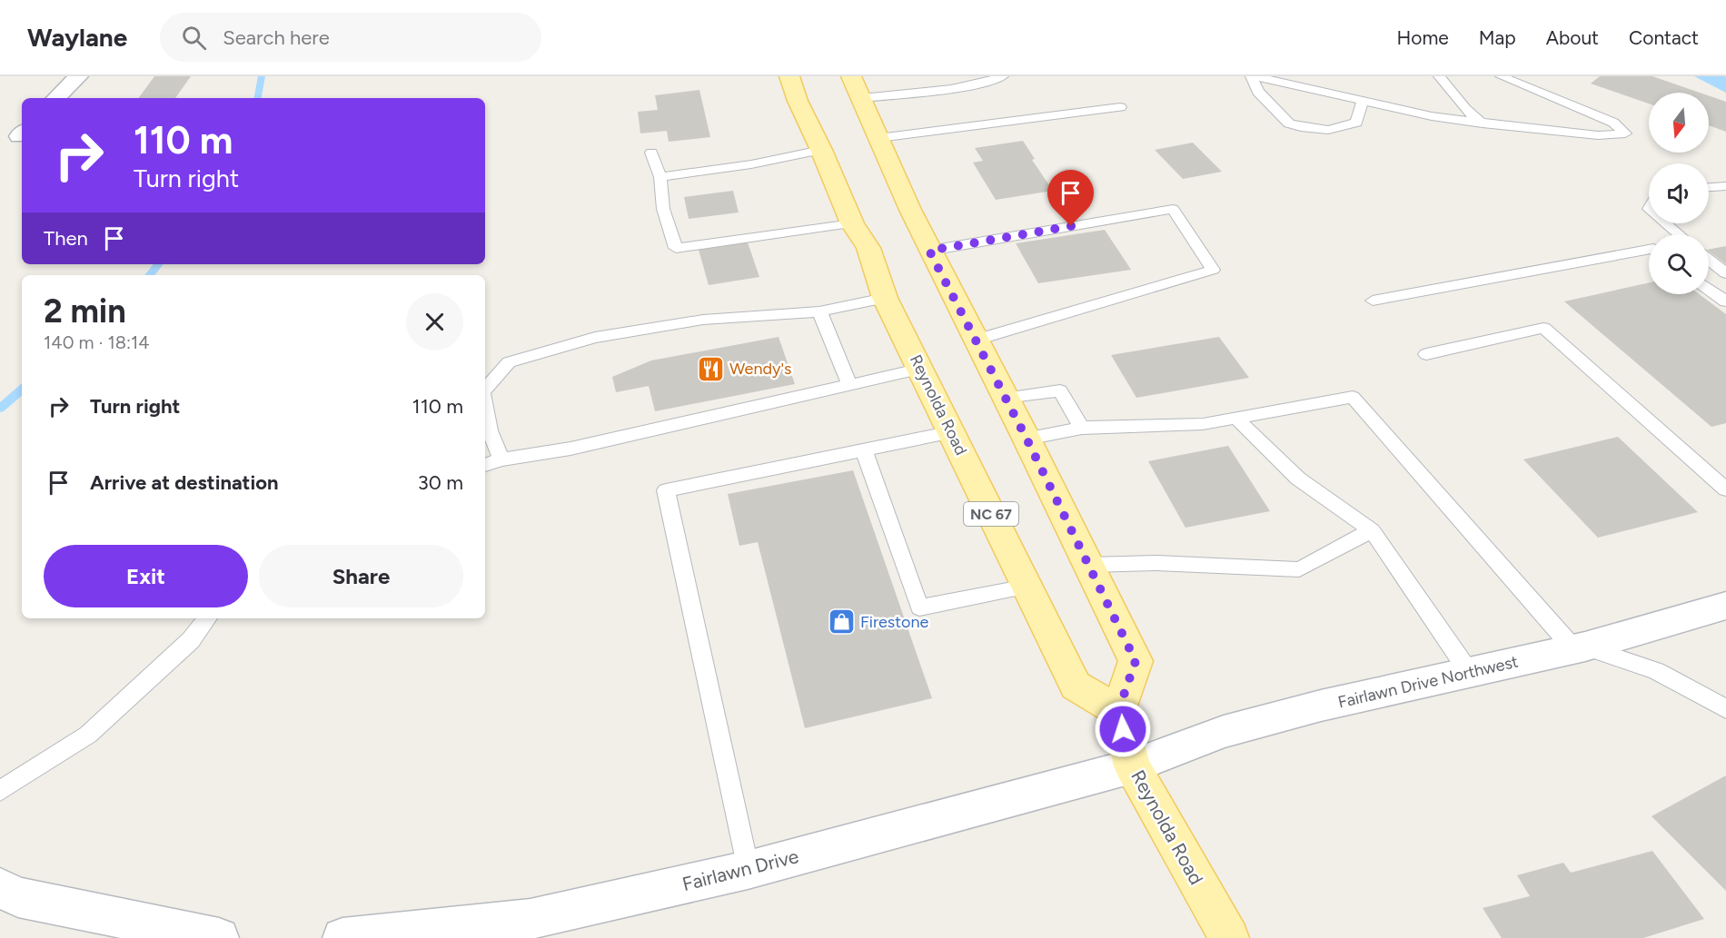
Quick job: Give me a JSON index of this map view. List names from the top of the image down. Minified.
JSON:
{"streets":{"main road":["Reynolda Road","NC 67","Fairlawn Drive Northwest","Fairlawn Drive"]},"crossings":[["Reynolda Road","Fairlawn Drive Northwest"],["Reynolda Road","Fairlawn Drive"],["Fairlawn Drive Northwest","Fairlawn Drive"]],"places":{"restaurant":["Wendy's"],"shop":["Firestone"]},"north":"bottom","page":{"header":"Waylane","search":"Search here","nav":["Home","Map","About","Contact"],"turn":["110 m","Turn right"],"then":"Then","heading":["2 min","140 m · 18:14"],"list":[{"name":"Turn right","value":"110 m"},{"name":"Arrive at destination","value":"30 m"}],"buttons":["Exit","Share"]}}
